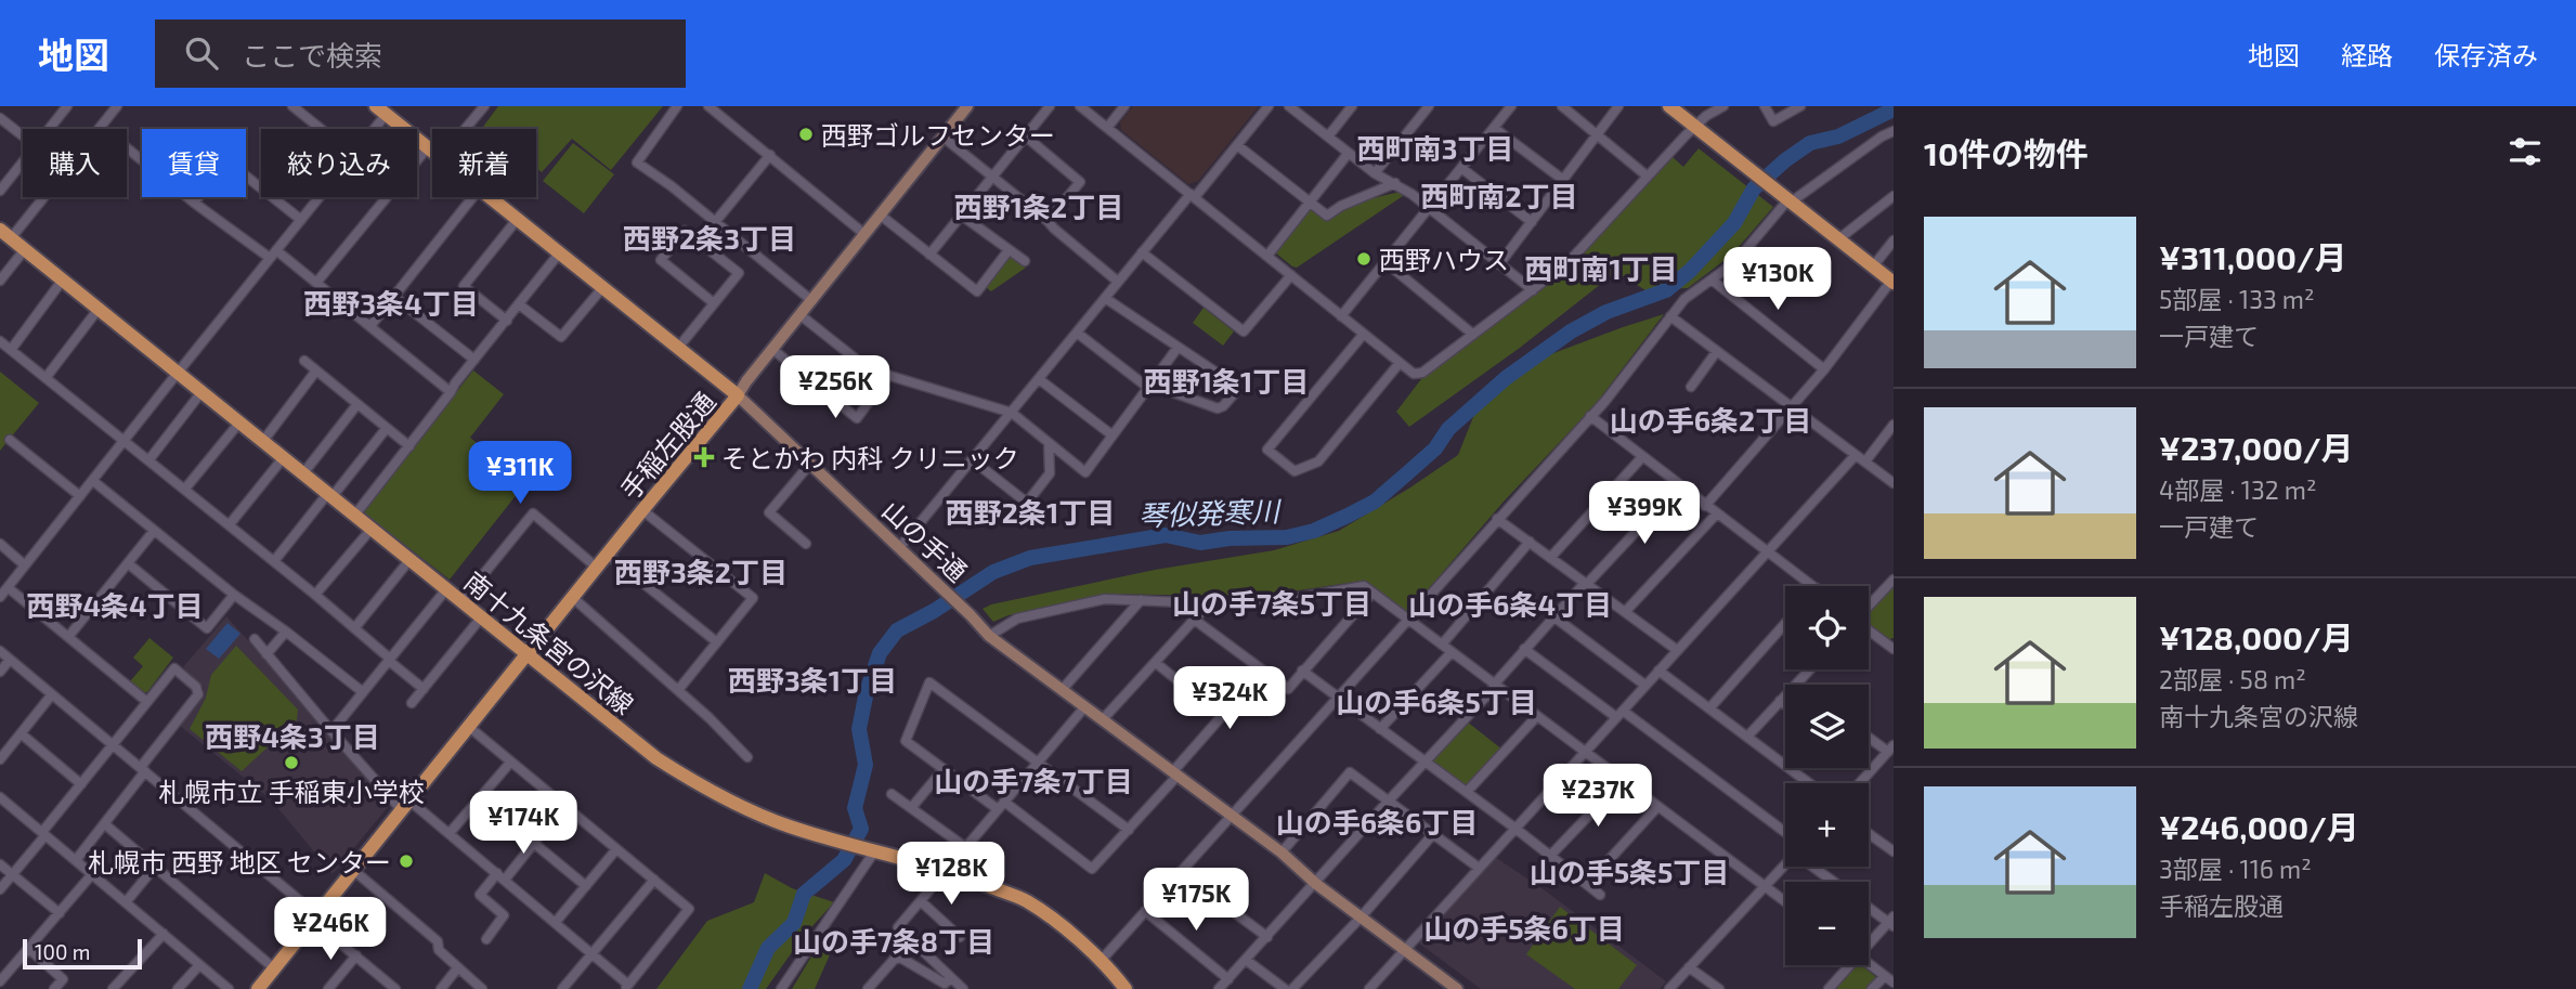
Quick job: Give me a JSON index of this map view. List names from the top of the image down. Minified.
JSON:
{"streets":{"main road":["手稲左股通","山の手通","南十九条宮の沢線"]},"crossings":[["手稲左股通","山の手通"],["手稲左股通","南十九条宮の沢線"]],"districts":["西町南3丁目","西町南2丁目","西野1条2丁目","西野2条3丁目","西町南1丁目","西野3条4丁目","西野1条1丁目","山の手6条2丁目","西野2条1丁目","西野3条2丁目","山の手7条5丁目","山の手6条4丁目","西野4条4丁目","西野3条1丁目","山の手6条5丁目","西野4条3丁目","山の手7条7丁目","山の手6条6丁目","山の手5条5丁目","山の手5条6丁目","山の手7条8丁目"],"water":["琴似発寒川"],"places":{"other":["西野ゴルフセンター","西野ハウス","札幌市立 手稲東小学校","札幌市 西野 地区 センター"],"health":["そとかわ 内科 クリニック"]},"scale_bar":"100 m","page":{"header":"地図","search":"ここで検索","nav":["地図","経路","保存済み"],"heading":"10件の物件","chip":["購入","賃貸","絞り込み","新着"],"list":[{"name":"¥311,000/月","note":"5部屋 · 133 m² · 一戸建て"},{"name":"¥237,000/月","note":"4部屋 · 132 m² · 一戸建て"},{"name":"¥128,000/月","note":"2部屋 · 58 m² · 南十九条宮の沢線"},{"name":"¥246,000/月","note":"3部屋 · 116 m² · 手稲左股通"}],"price":["¥130K","¥256K","¥311K","¥399K","¥324K","¥237K","¥174K","¥128K","¥175K","¥246K"],"map_buttons":["+","−"],"scale":"100 m"}}
